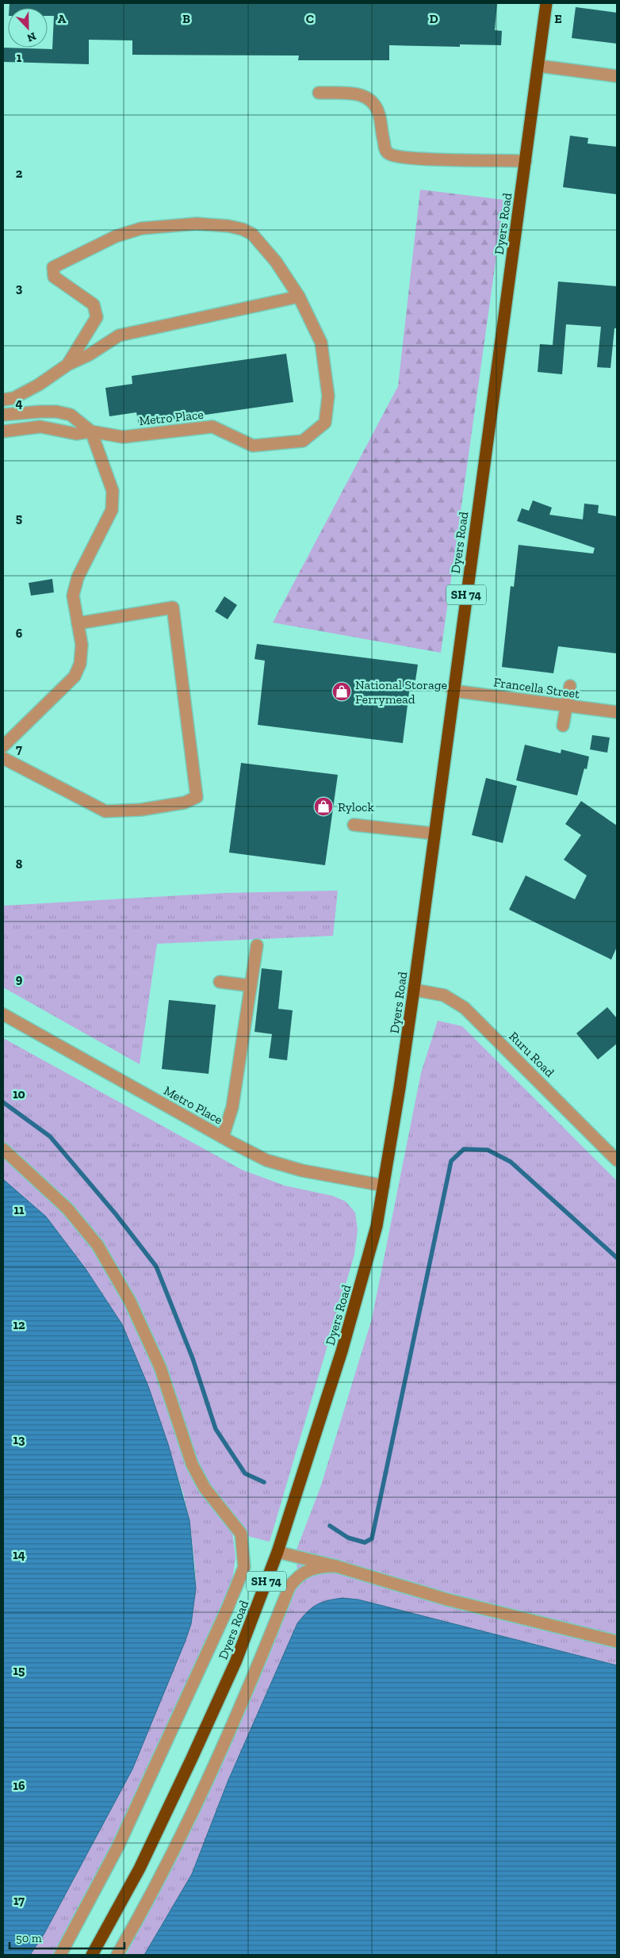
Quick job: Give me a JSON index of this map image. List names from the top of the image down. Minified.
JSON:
{"streets":{"highway":["Dyers Road","SH 74"],"street":["Metro Place","Francella Street","Ruru Road"]},"crossings":[["Dyers Road","Metro Place"],["Dyers Road","Francella Street"],["Dyers Road","Ruru Road"]],"places":{"shop":["National Storage Ferrymead","Rylock"]},"scale_bar":"50 m","north":"bottom","grid":{"columns":["A","B","C","D","E"],"rows":["1","2","3","4","5","6","7","8","9","10","11","12","13","14","15","16","17"]}}
